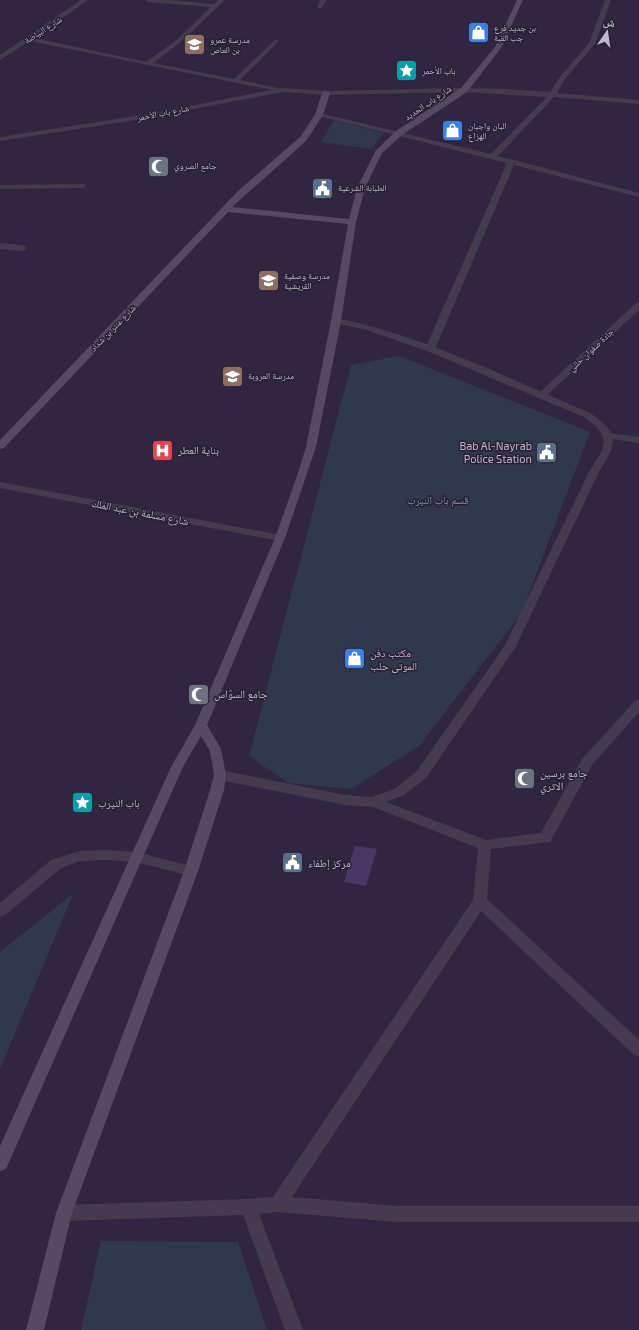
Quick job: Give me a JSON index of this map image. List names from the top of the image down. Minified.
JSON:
{"streets":{"main road":["شارع باب الحديد","شارع عنتر بن شداد"],"street":["شارع البياضة","شارع باب الأحمر","جادة صفوان حللي","شارع مسلمة بن عبد الملك"]},"crossings":[["شارع باب الحديد","شارع باب الأحمر"],["شارع باب الحديد","شارع مسلمة بن عبد الملك"],["شارع باب الأحمر","شارع عنتر بن شداد"]],"parks":["قسم باب النيرب"],"places":{"shop":["بن جديد فرع جب القبة","البان واجبان الهزاع","مكتب دفن الموتى حلب"],"school or university":["مدرسة عمرو بن العاص","مدرسة وصفية القريشية","مدرسة العروبة"],"place":["باب الأحمر","باب النيرب"],"mosque":["جامع الصروي","جامع السوَّاس","جامع برسين الاثري"],"public building":["الطبابة الشرعية","Bab Al-Nayrab Police Station","مركز إطفاء"],"hospital":["بناية العطر"]},"north":"top"}
